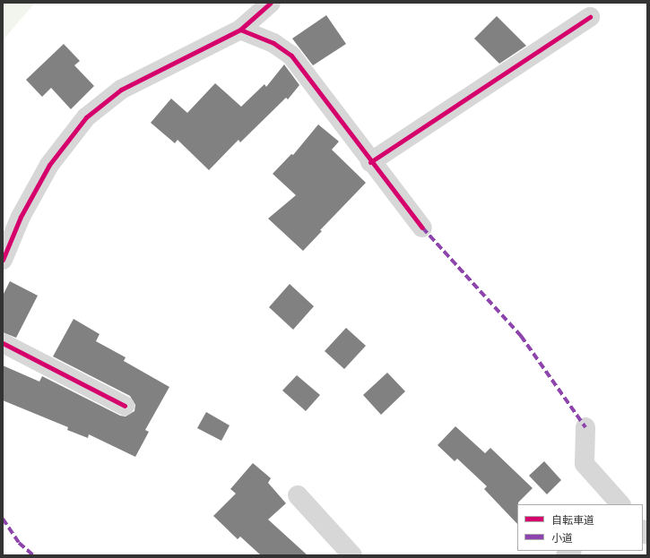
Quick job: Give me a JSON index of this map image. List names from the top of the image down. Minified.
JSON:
{"legend":["自転車道","小道"]}
